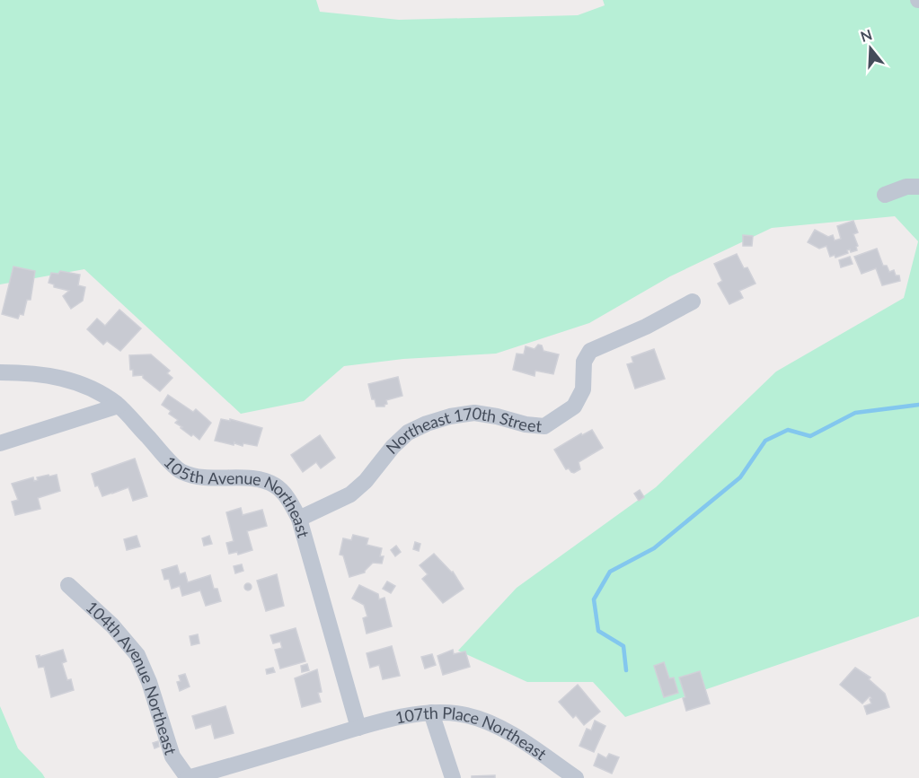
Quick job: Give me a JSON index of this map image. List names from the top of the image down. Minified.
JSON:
{"streets":{"street":["Northeast 170th Street","105th Avenue Northeast","104th Avenue Northeast","107th Place Northeast"]},"crossings":[["Northeast 170th Street","105th Avenue Northeast"],["105th Avenue Northeast","107th Place Northeast"],["104th Avenue Northeast","107th Place Northeast"]],"north":"top"}
